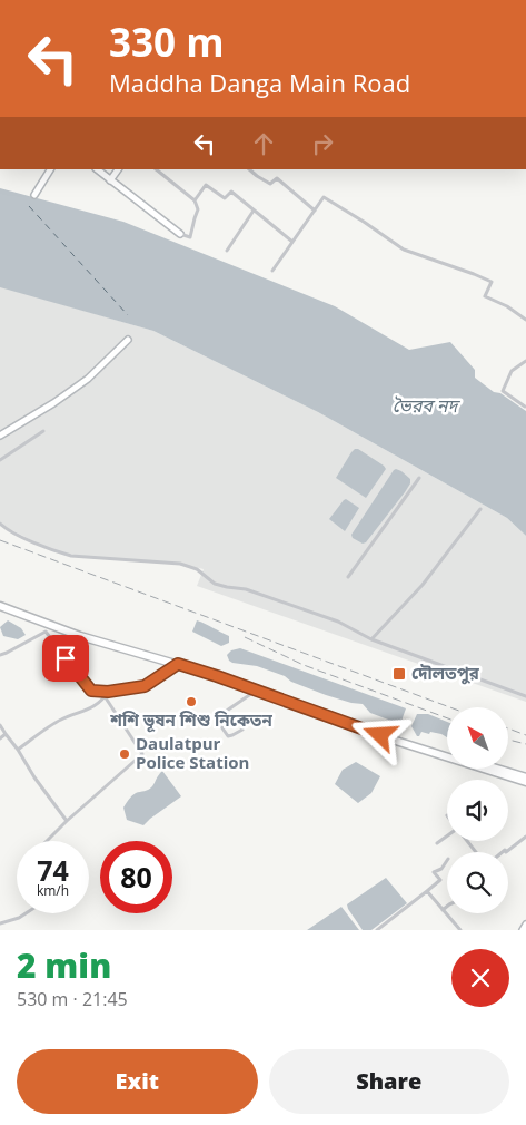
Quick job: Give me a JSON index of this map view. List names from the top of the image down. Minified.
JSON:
{"water":["ভৈরব নদ"],"places":{"transit":["দৌলতপুর"],"other":["শশি ভূষন শিশু নিকেতন","Daulatpur Police Station"]},"north":"top left","page":{"turn":["330 m","Maddha Danga Main Road"],"speed":"74 km/h","limit":"80","heading":["2 min","530 m · 21:45"],"buttons":["Exit","Share"]}}
